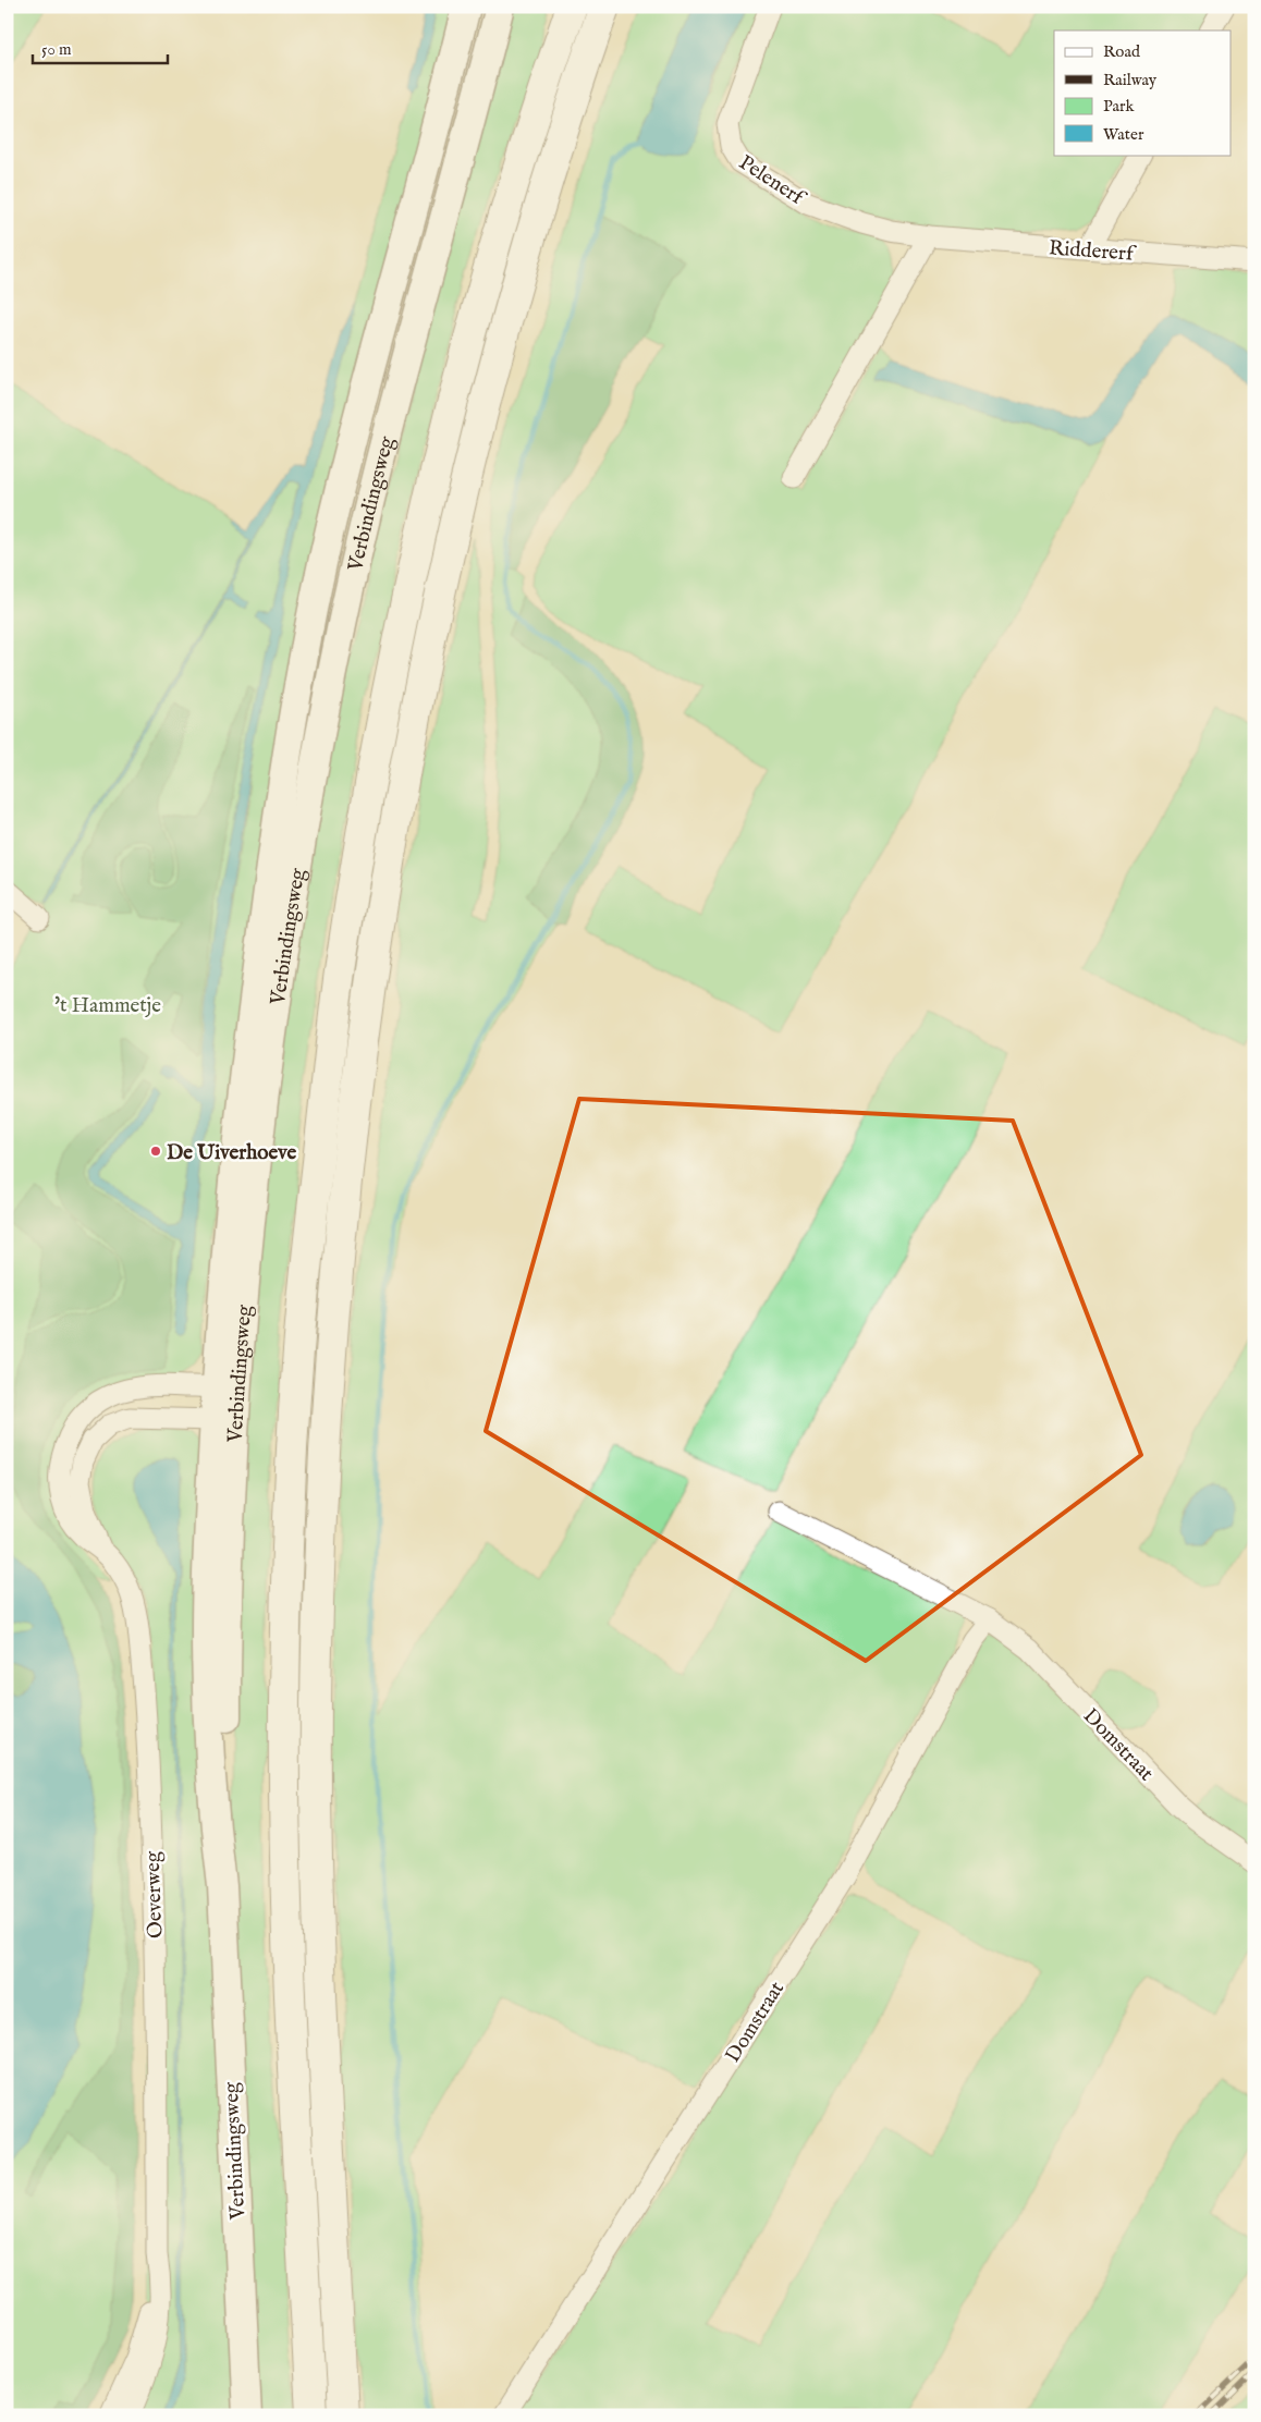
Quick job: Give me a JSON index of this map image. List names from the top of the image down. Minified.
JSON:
{"streets":{"main road":["Verbindingsweg"],"street":["Pelenerf","Riddererf","Domstraat","Oeverweg"]},"crossings":[["Pelenerf","Riddererf"],["Verbindingsweg","Oeverweg"]],"parks":["'t Hammetje"],"places":["De Uiverhoeve"],"legend":["Road","Railway","Park","Water"],"scale_bar":"50 m"}
